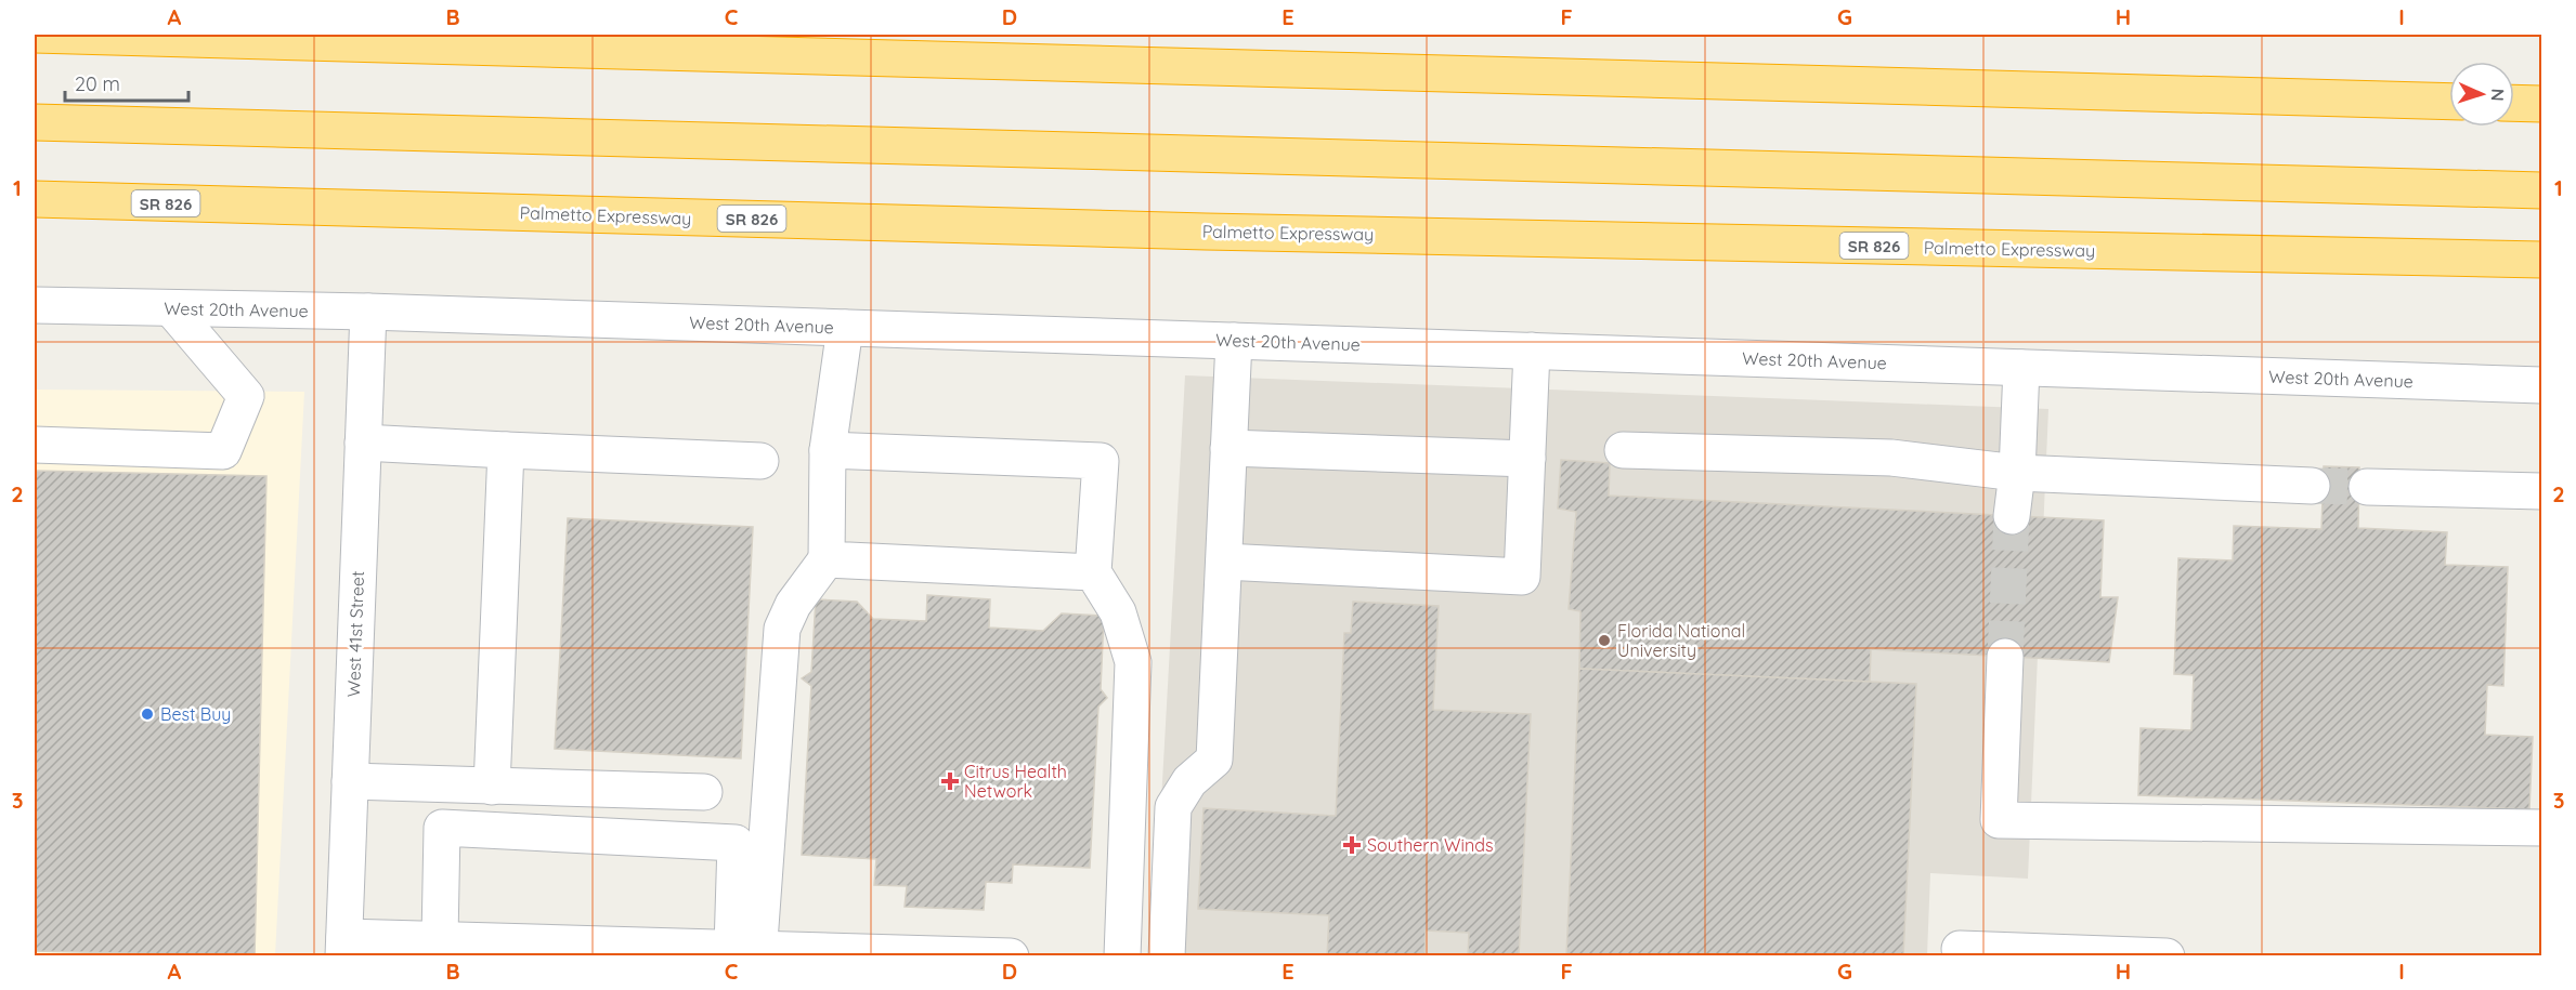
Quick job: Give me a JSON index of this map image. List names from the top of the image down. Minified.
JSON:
{"streets":{"highway":["SR 826","Palmetto Expressway"],"street":["West 20th Avenue","West 41st Street"]},"crossings":[["West 20th Avenue","West 41st Street"]],"places":{"other":["Florida National University","Best Buy"],"health":["Citrus Health Network","Southern Winds"]},"scale_bar":"20 m","north":"right","grid":{"columns":["A","B","C","D","E","F","G","H","I"],"rows":["1","2","3"]}}
